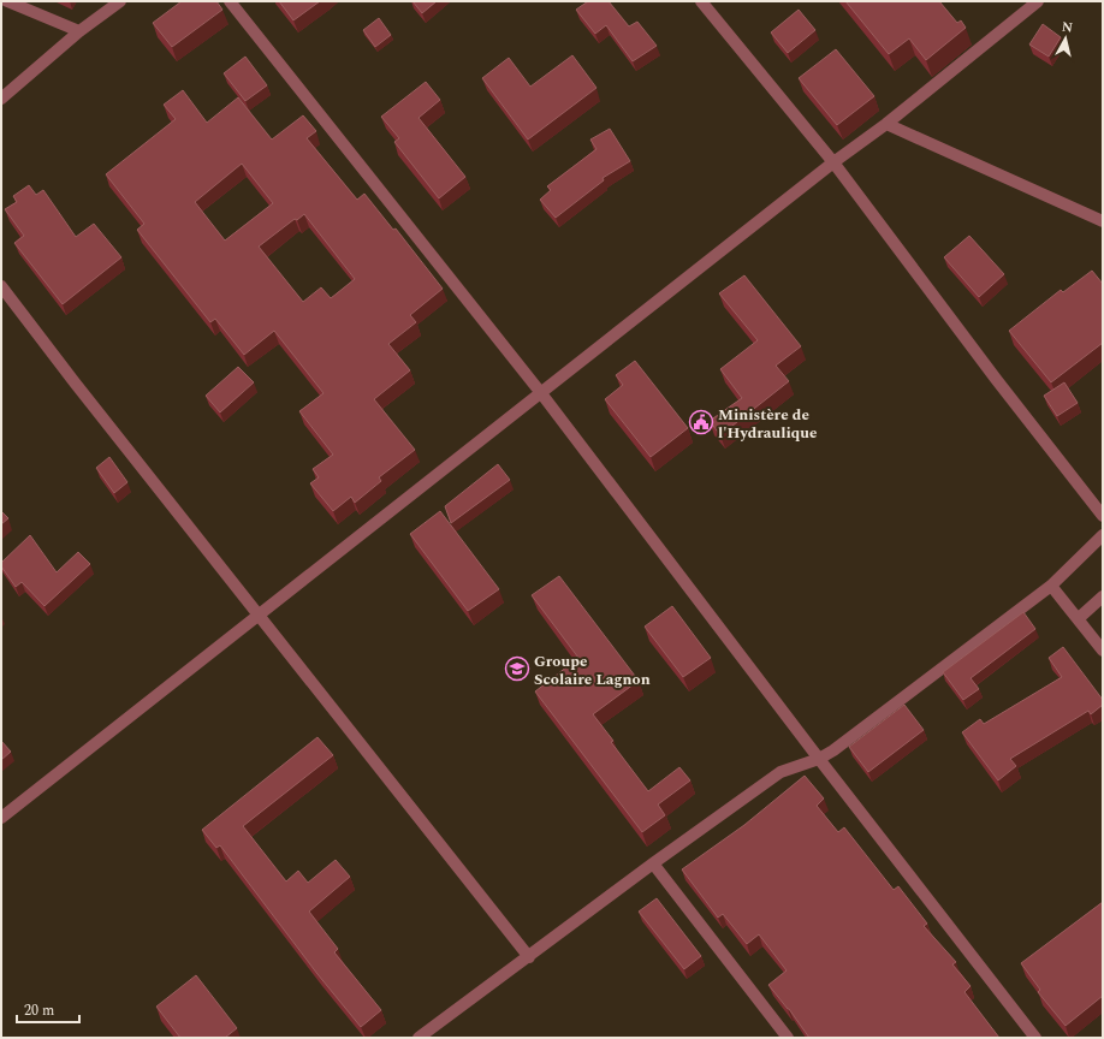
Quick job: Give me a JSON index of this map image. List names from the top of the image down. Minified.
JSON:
{"places":{"public building":["Ministère de l'Hydraulique"],"school or university":["Groupe Scolaire Lagnon"]},"scale_bar":"20 m","north":"top"}
